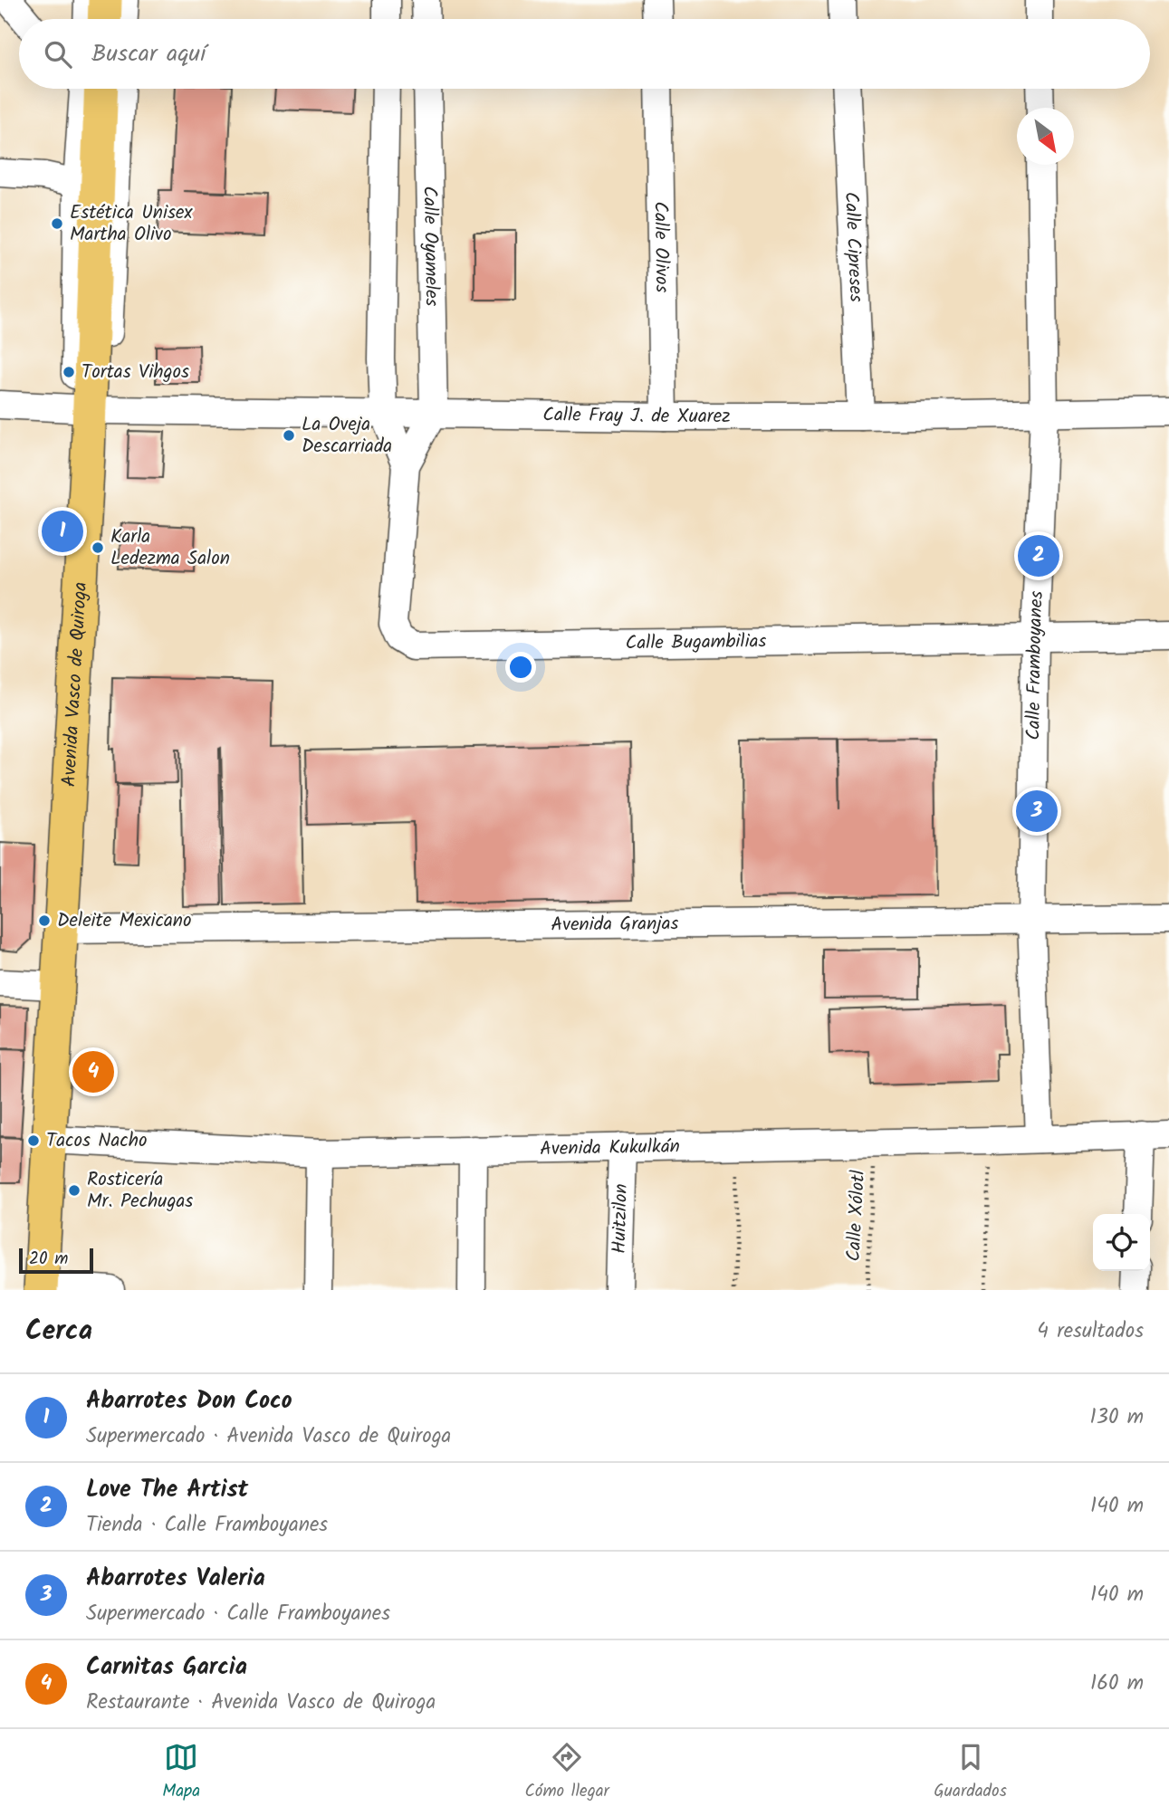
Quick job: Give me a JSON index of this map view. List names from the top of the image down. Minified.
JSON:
{"streets":{"main road":["Avenida Vasco de Quiroga"],"street":["Calle Oyameles","Calle Olivos","Calle Cipreses","Calle Fray J. de Xuarez","Calle Bugambilias","Calle Framboyanes","Avenida Granjas","Avenida Kukulkán","Huitzilon"],"path":["Calle Xólotl"]},"crossings":[["Calle Oyameles","Calle Fray J. de Xuarez"],["Calle Oyameles","Calle Bugambilias"],["Calle Olivos","Calle Fray J. de Xuarez"],["Calle Cipreses","Calle Fray J. de Xuarez"],["Calle Fray J. de Xuarez","Calle Bugambilias"],["Calle Fray J. de Xuarez","Calle Framboyanes"],["Calle Bugambilias","Calle Framboyanes"],["Calle Framboyanes","Avenida Granjas"],["Calle Framboyanes","Avenida Kukulkán"],["Avenida Vasco de Quiroga","Avenida Granjas"],["Avenida Vasco de Quiroga","Avenida Kukulkán"],["Avenida Kukulkán","Calle Xólotl"],["Avenida Kukulkán","Huitzilon"]],"places":["Estética Unisex Martha Olivo","Tortas Vihgos","La Oveja Descarriada","Karla Ledezma Salon","Deleite Mexicano","Tacos Nacho","Rosticería Mr. Pechugas"],"scale_bar":"20 m","north":"bottom right","page":{"search":"Buscar aquí","pins":["1","2","3","4"],"scale":"20 m","heading":["Cerca","4 resultados"],"list":[{"mark":"1","name":"Abarrotes Don Coco","note":"Supermercado · Avenida Vasco de Quiroga","value":"130 m"},{"mark":"2","name":"Love The Artist","note":"Tienda · Calle Framboyanes","value":"140 m"},{"mark":"3","name":"Abarrotes Valeria","note":"Supermercado · Calle Framboyanes","value":"140 m"},{"mark":"4","name":"Carnitas Garcia","note":"Restaurante · Avenida Vasco de Quiroga","value":"160 m"}],"nav":["Mapa","Cómo llegar","Guardados"]}}
